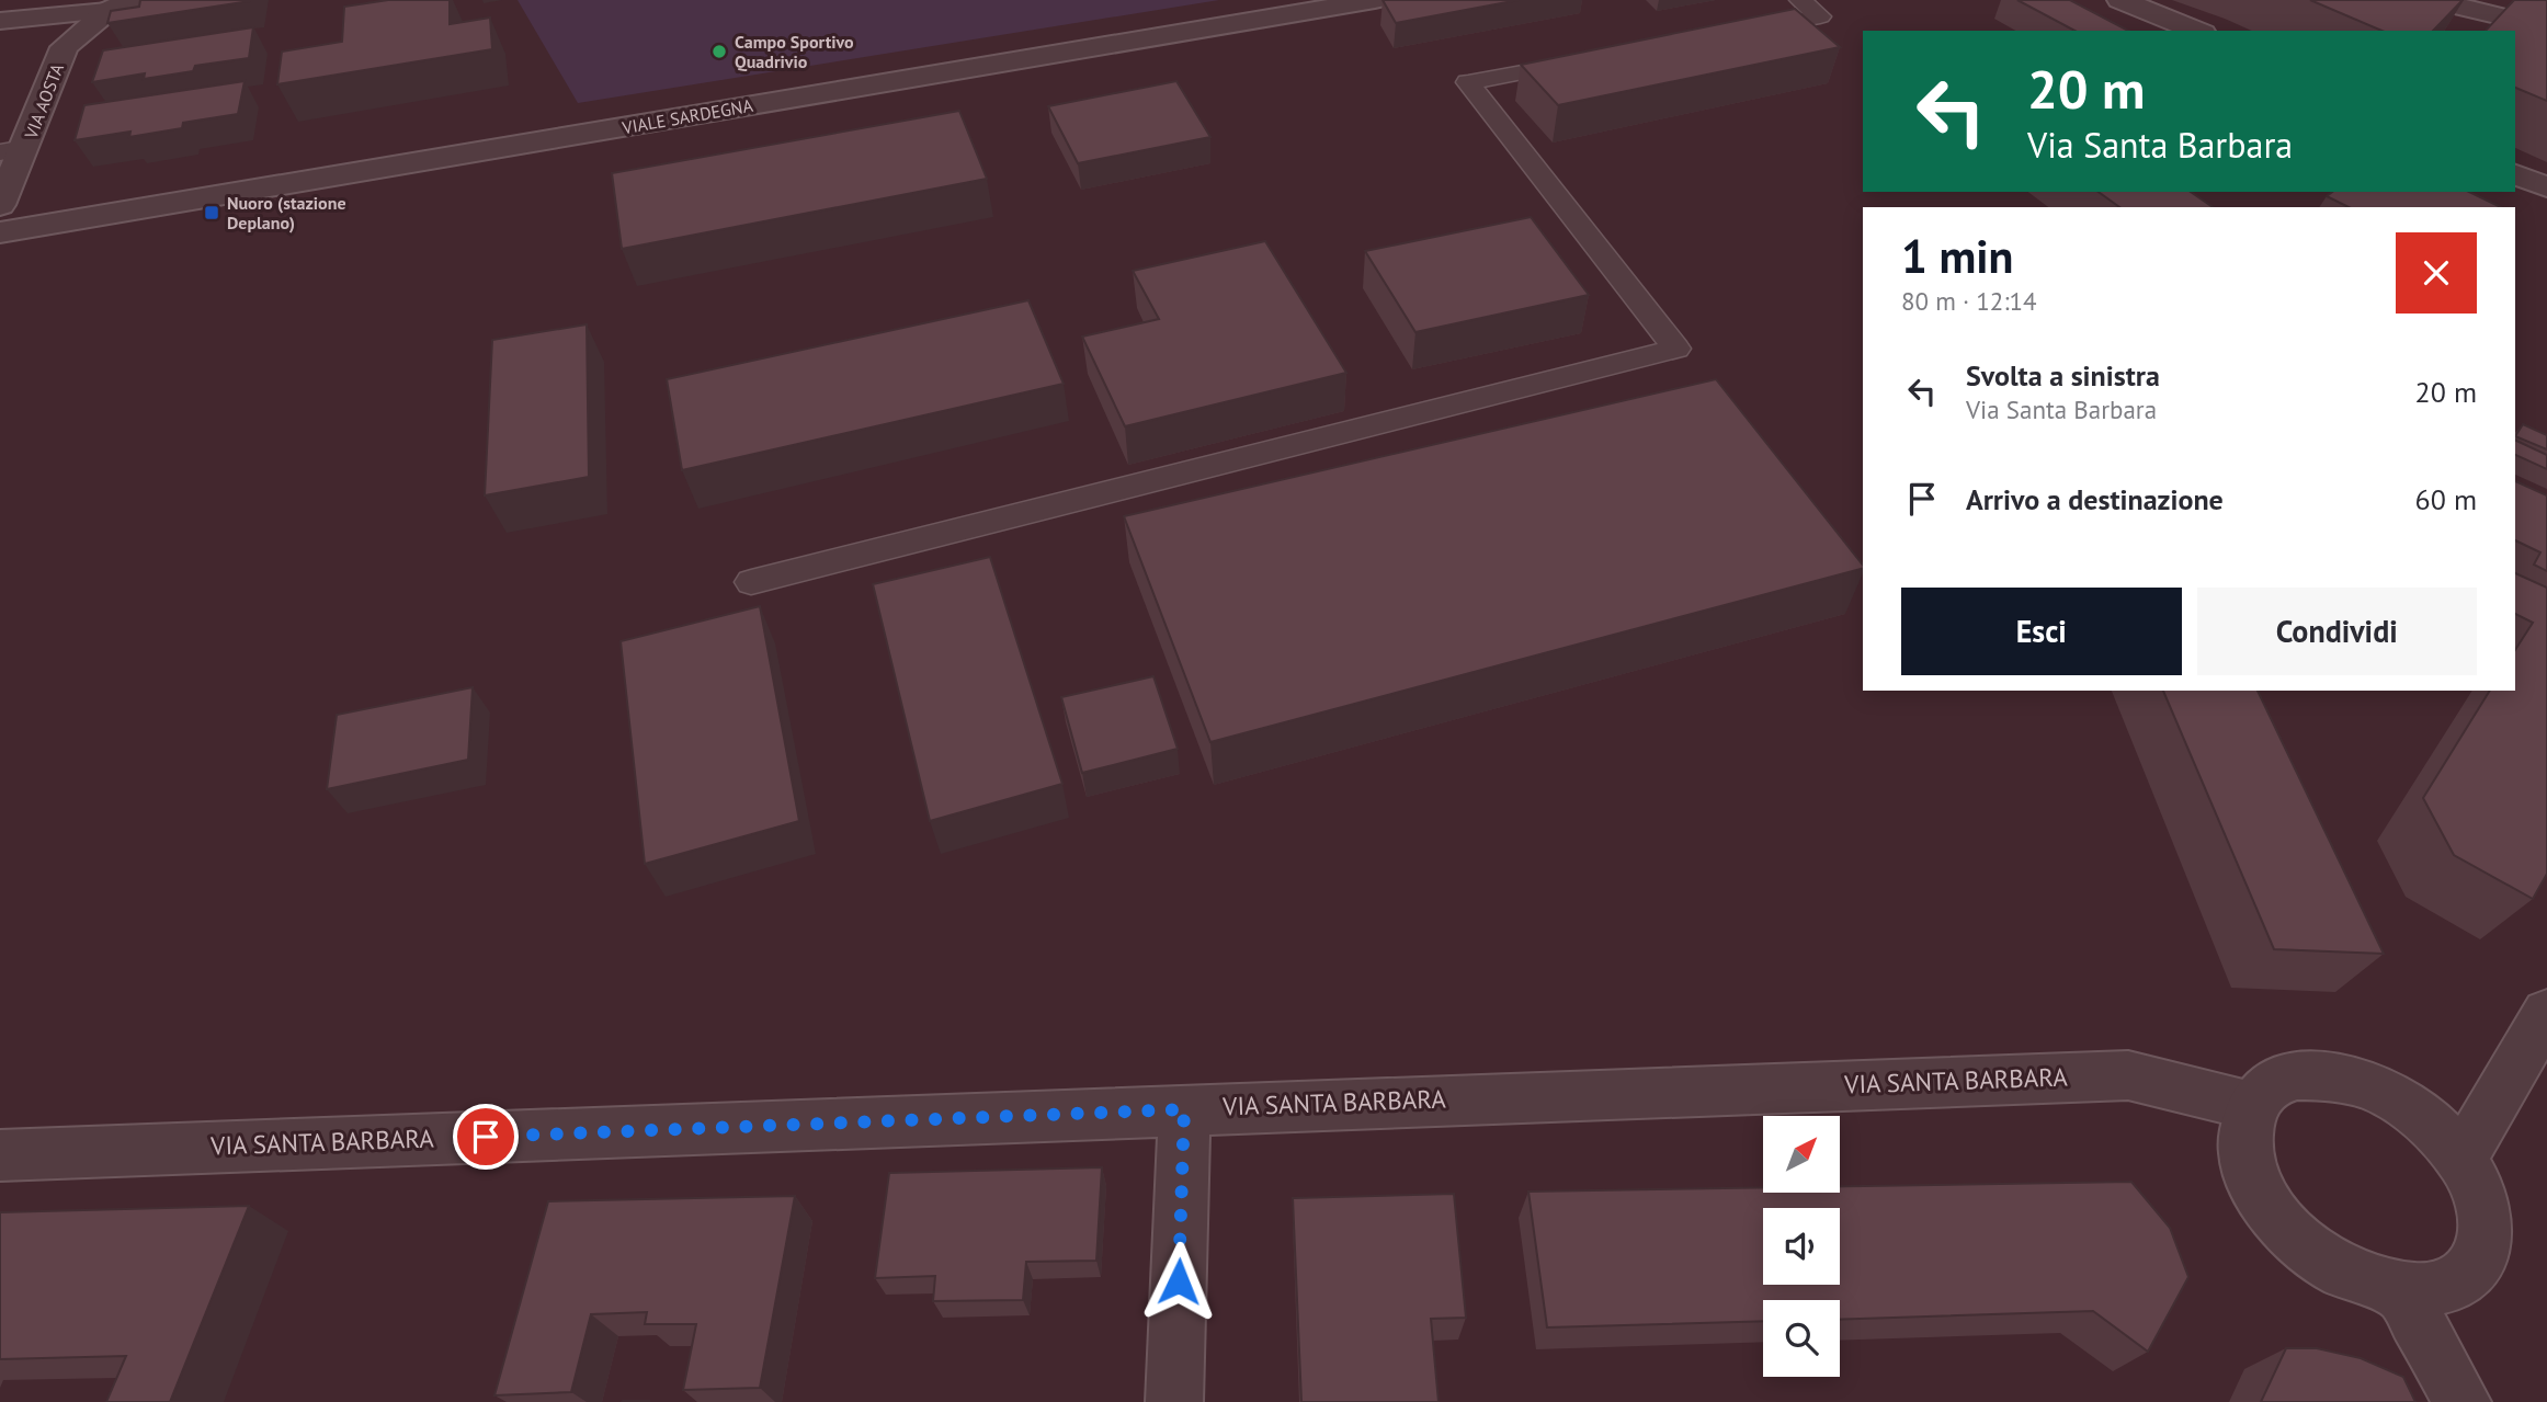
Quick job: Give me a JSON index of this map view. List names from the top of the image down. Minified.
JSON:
{"streets":{"street":["VIA AOSTA","VIALE SARDEGNA","VIA SANTA BARBARA"]},"places":{"other":["Campo Sportivo Quadrivio"],"transit":["Nuoro (stazione Deplano)"]},"north":"top right","page":{"turn":["20 m","Via Santa Barbara"],"heading":["1 min","80 m · 12:14"],"list":[{"name":"Svolta a sinistra","note":"Via Santa Barbara","value":"20 m"},{"name":"Arrivo a destinazione","value":"60 m"}],"buttons":["Esci","Condividi"]}}
